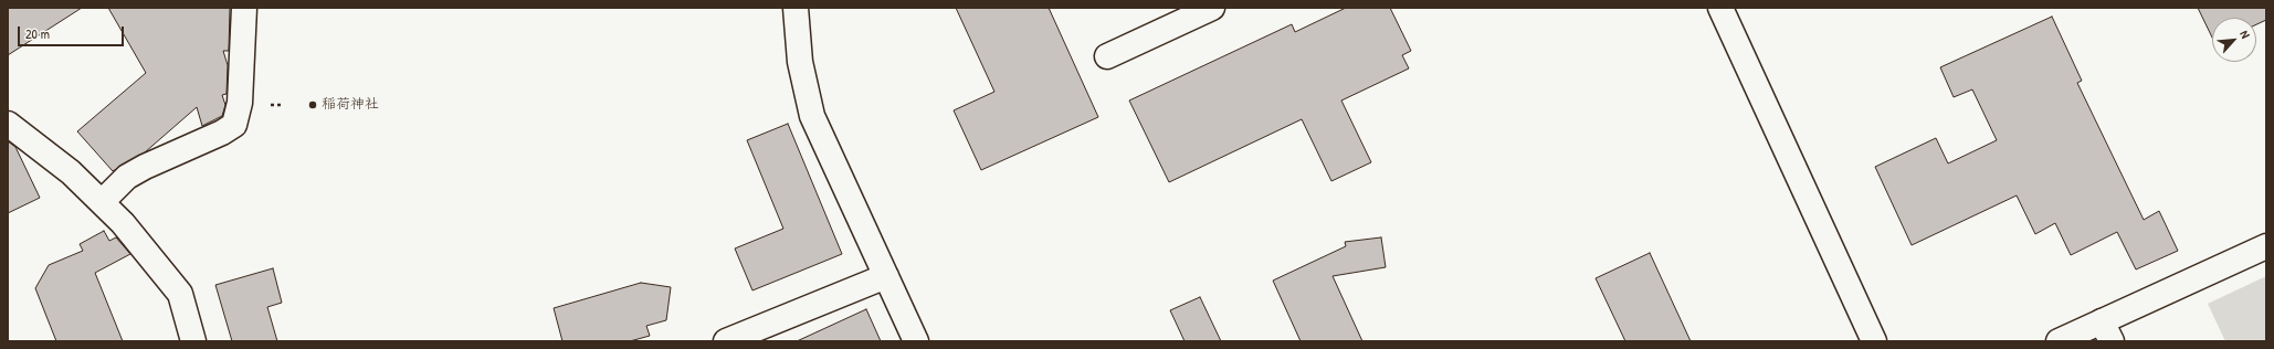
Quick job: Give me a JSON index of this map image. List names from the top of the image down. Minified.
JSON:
{"places":["稲荷神社"],"scale_bar":"20 m","north":"top right"}
